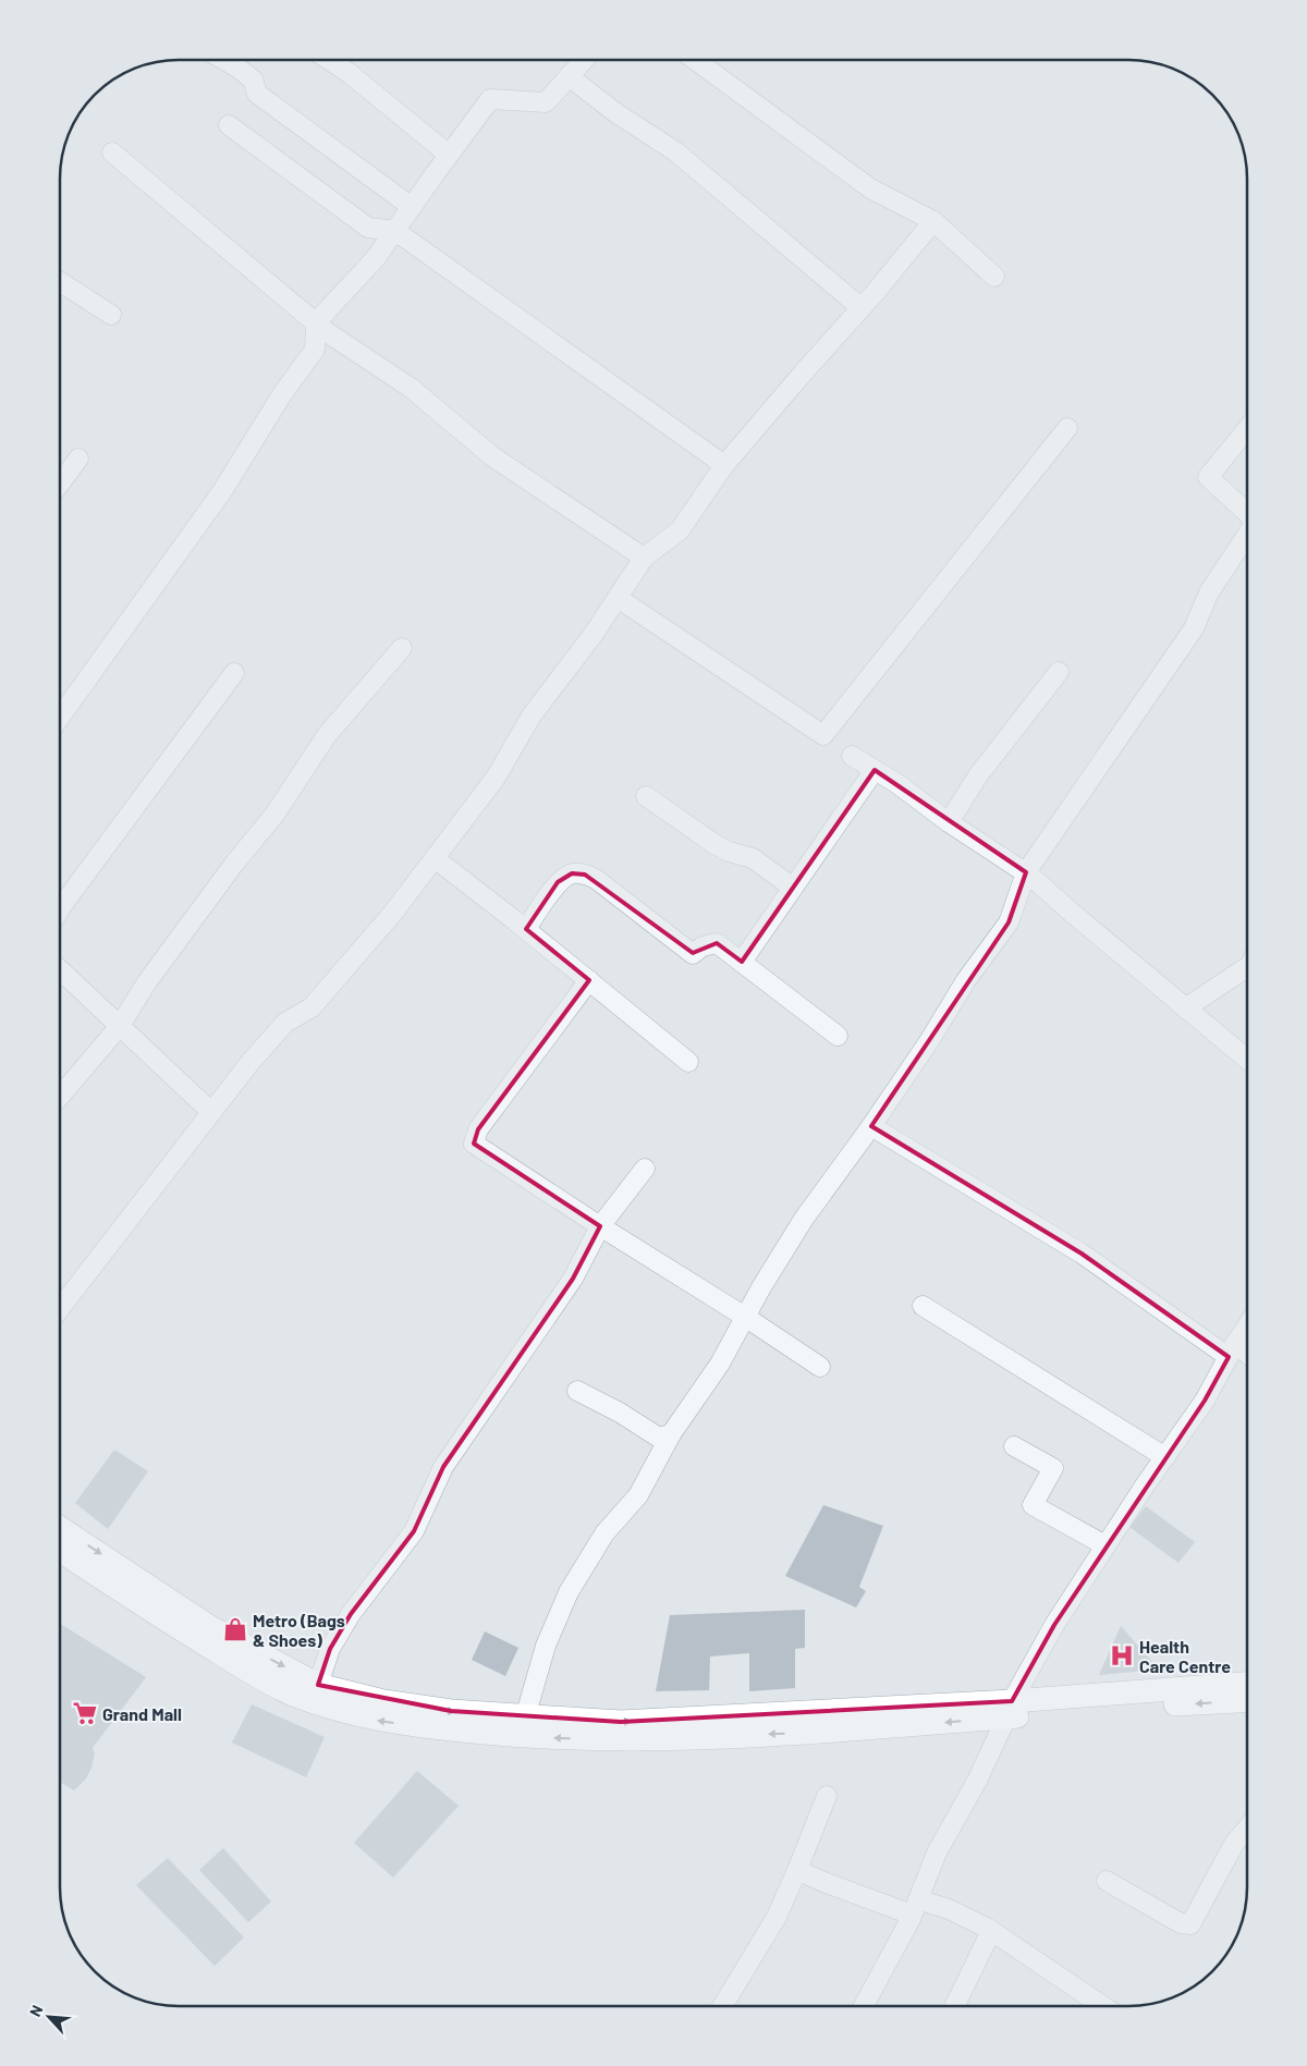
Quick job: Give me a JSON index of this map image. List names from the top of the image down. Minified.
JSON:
{"places":{"shop":["Metro (Bags & Shoes)"],"hospital":["Health Care Centre"],"supermarket":["Grand Mall"]},"north":"top left"}
